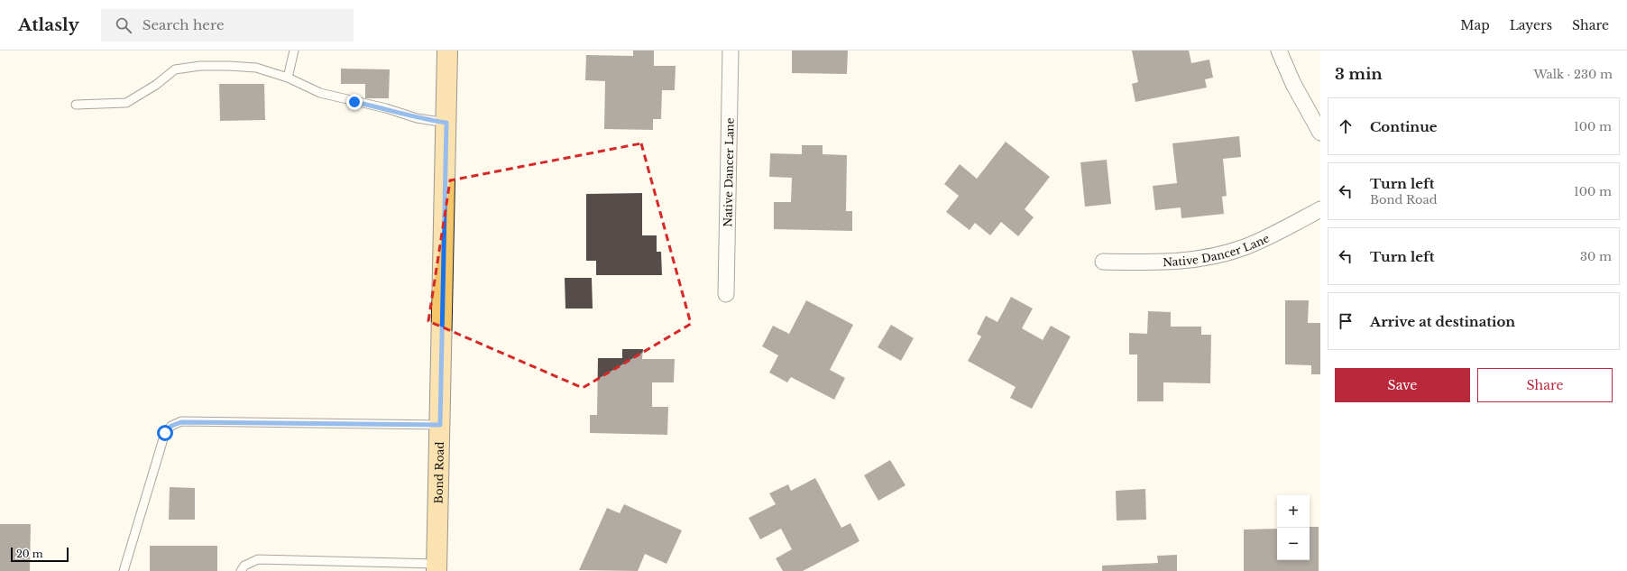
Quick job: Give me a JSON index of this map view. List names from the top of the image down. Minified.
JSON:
{"streets":{"main road":["Bond Road"],"street":["Native Dancer Lane"]},"scale_bar":"20 m","page":{"header":"Atlasly","search":"Search here","nav":["Map","Layers","Share"],"heading":["3 min","Walk · 230 m"],"list":[["Continue","100 m"],["Turn left","Bond Road","100 m"],["Turn left","30 m"],"Arrive at destination"],"buttons":["Save","Share"],"map_buttons":["+","−"],"scale":"20 m"}}
